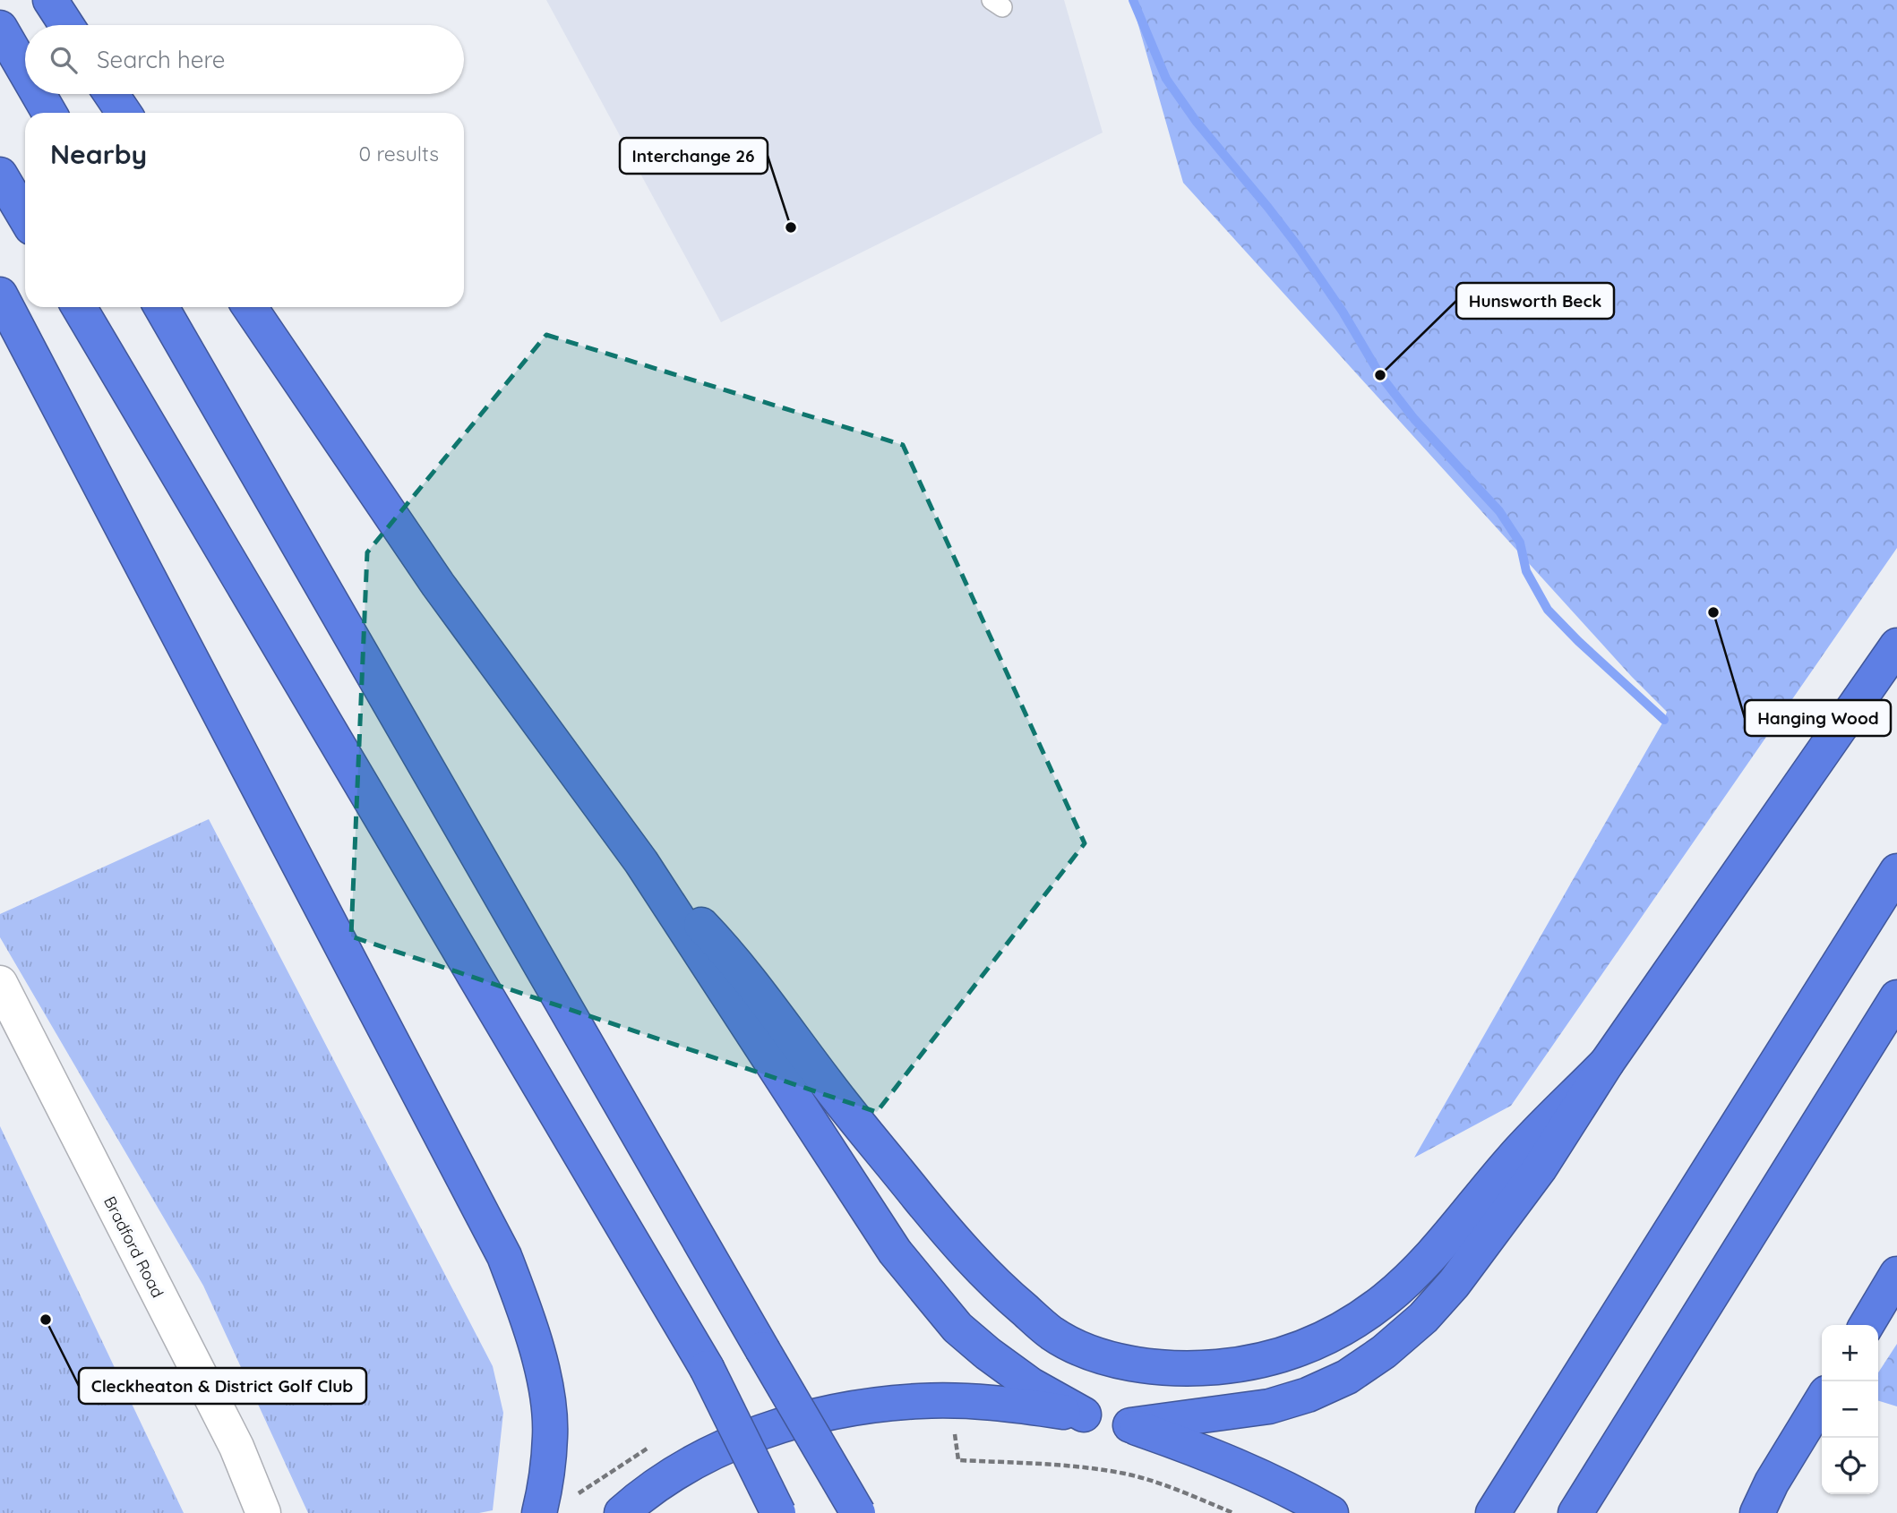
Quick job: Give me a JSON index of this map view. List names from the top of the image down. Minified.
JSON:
{"streets":{"street":["Bradford Road"]},"places":["Interchange 26","Hunsworth Beck","Hanging Wood","Cleckheaton & District Golf Club"],"page":{"search":"Search here","heading":["Nearby","0 results"],"map_buttons":["+","−"]}}
